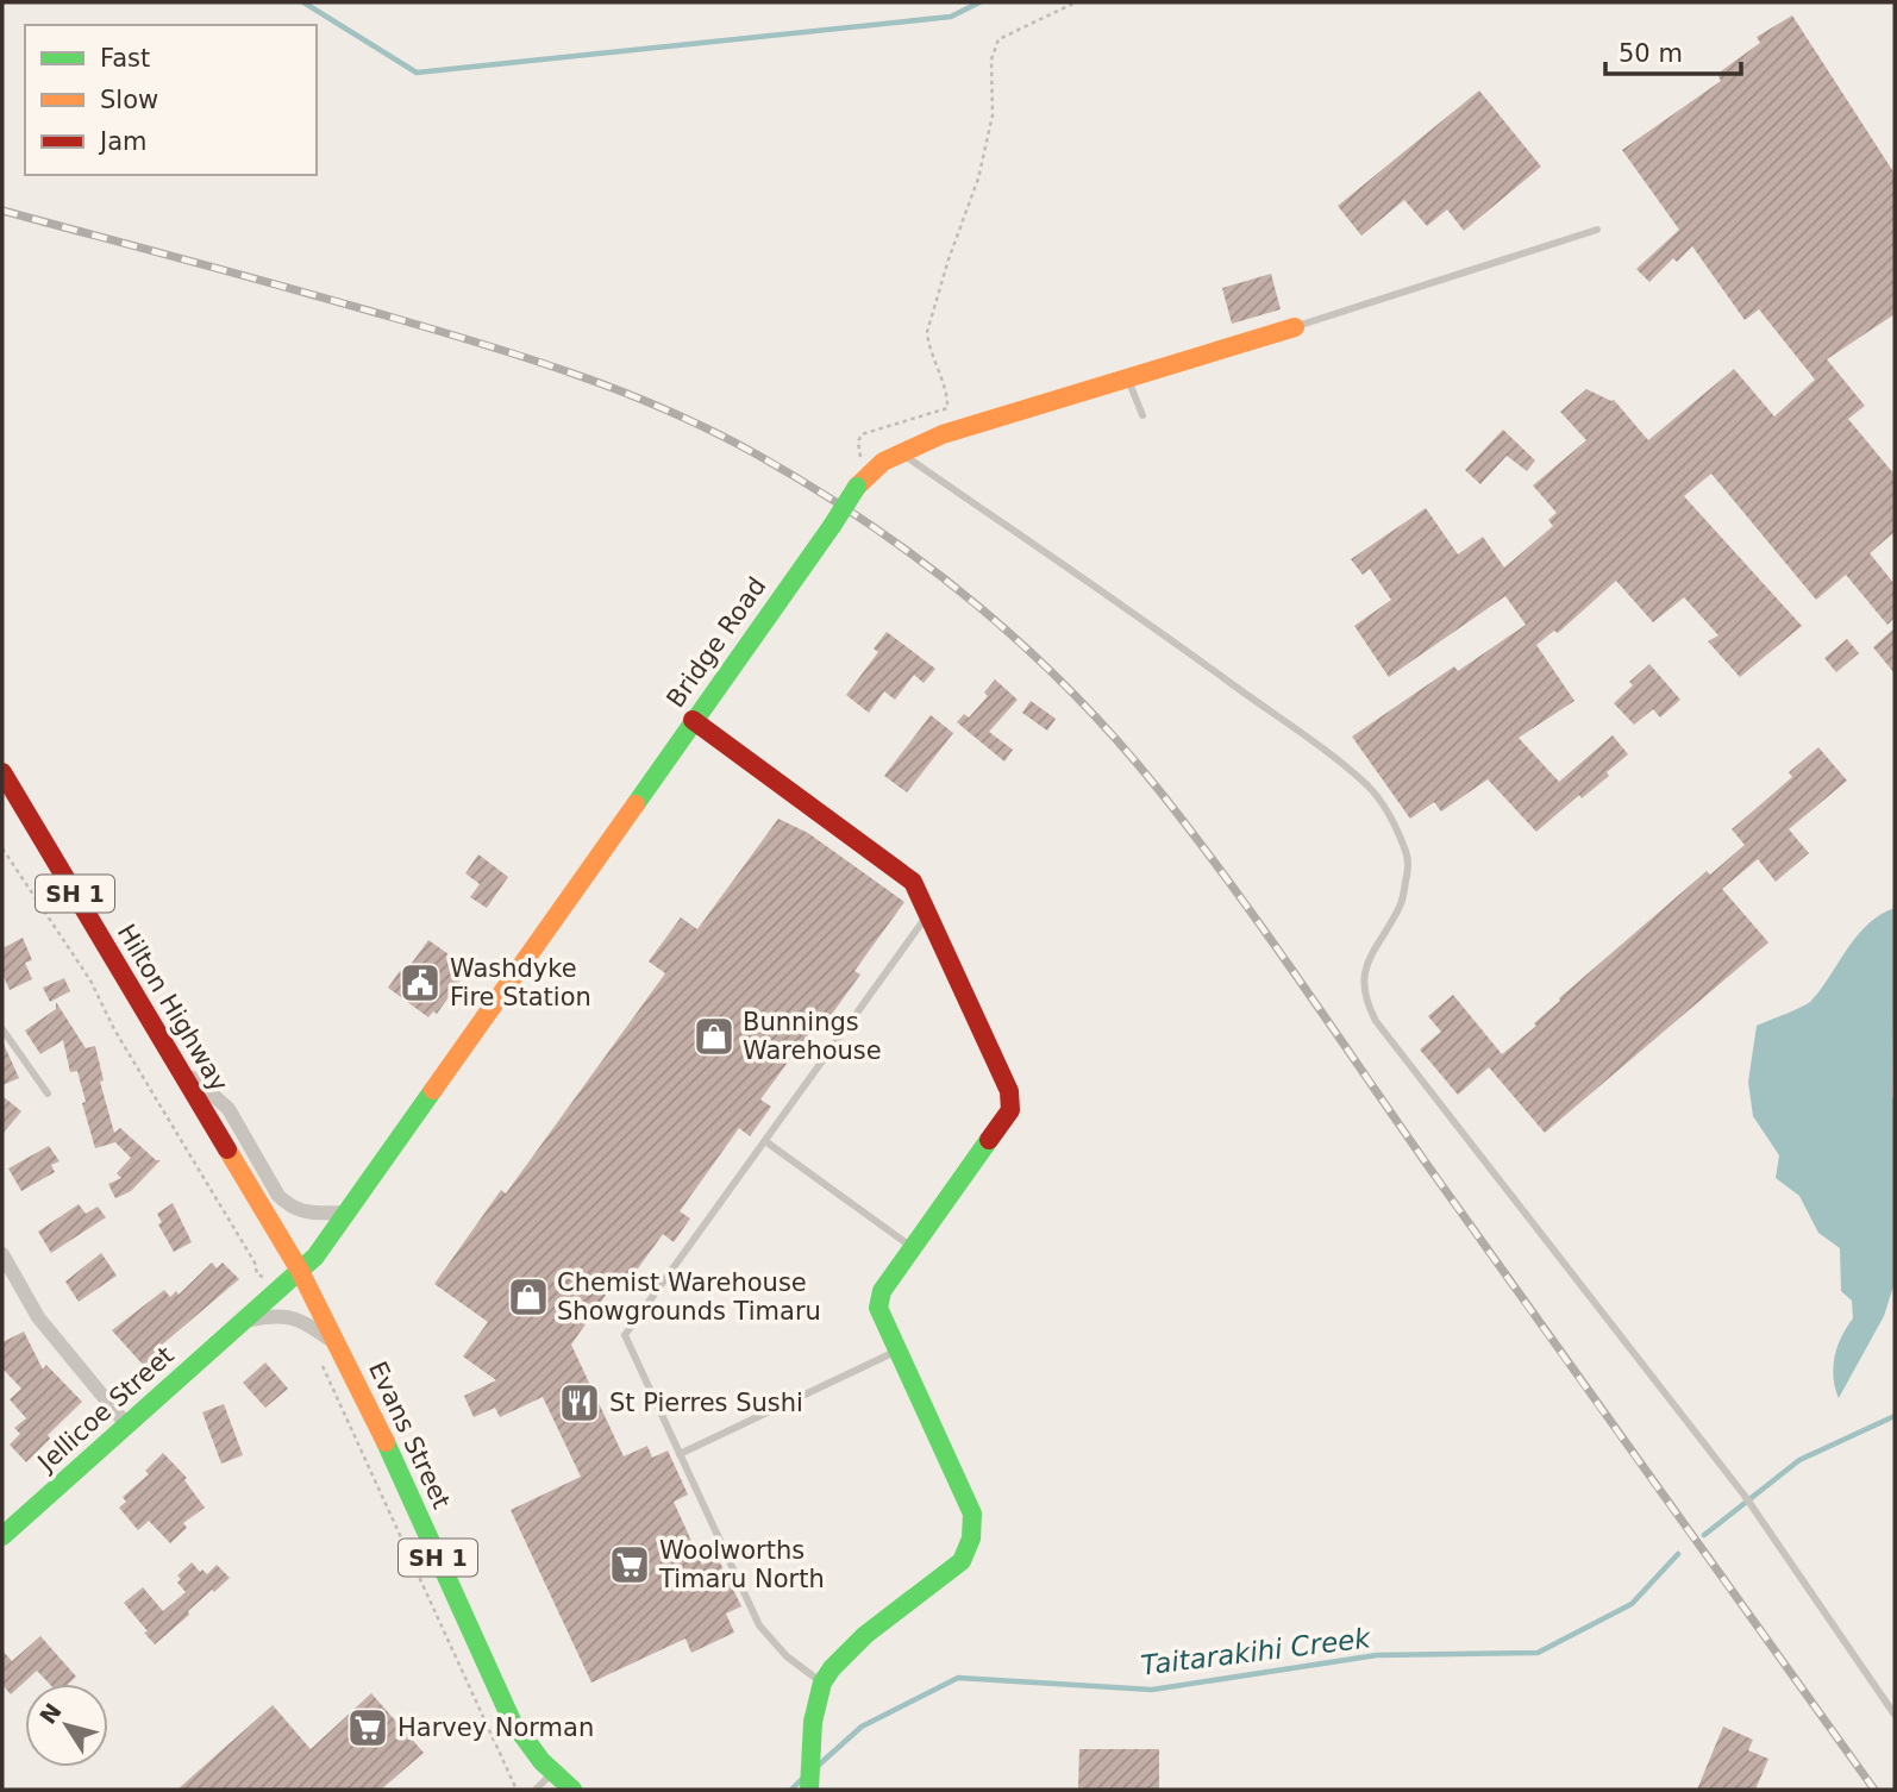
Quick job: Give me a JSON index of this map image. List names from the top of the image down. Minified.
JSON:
{"streets":{"main road":["Bridge Road","SH 1","Hilton Highway","Jellicoe Street","Evans Street"]},"crossings":[["Bridge Road","Hilton Highway"],["Bridge Road","Jellicoe Street"],["Bridge Road","Evans Street"],["Hilton Highway","Jellicoe Street"],["Hilton Highway","Evans Street"],["Jellicoe Street","Evans Street"]],"water":["Taitarakihi Creek"],"places":{"public building":["Washdyke Fire Station"],"shop":["Bunnings Warehouse","Chemist Warehouse Showgrounds Timaru"],"restaurant":["St Pierres Sushi"],"supermarket":["Woolworths Timaru North","Harvey Norman"]},"legend":["Fast","Slow","Jam"],"scale_bar":"50 m","north":"top left"}
